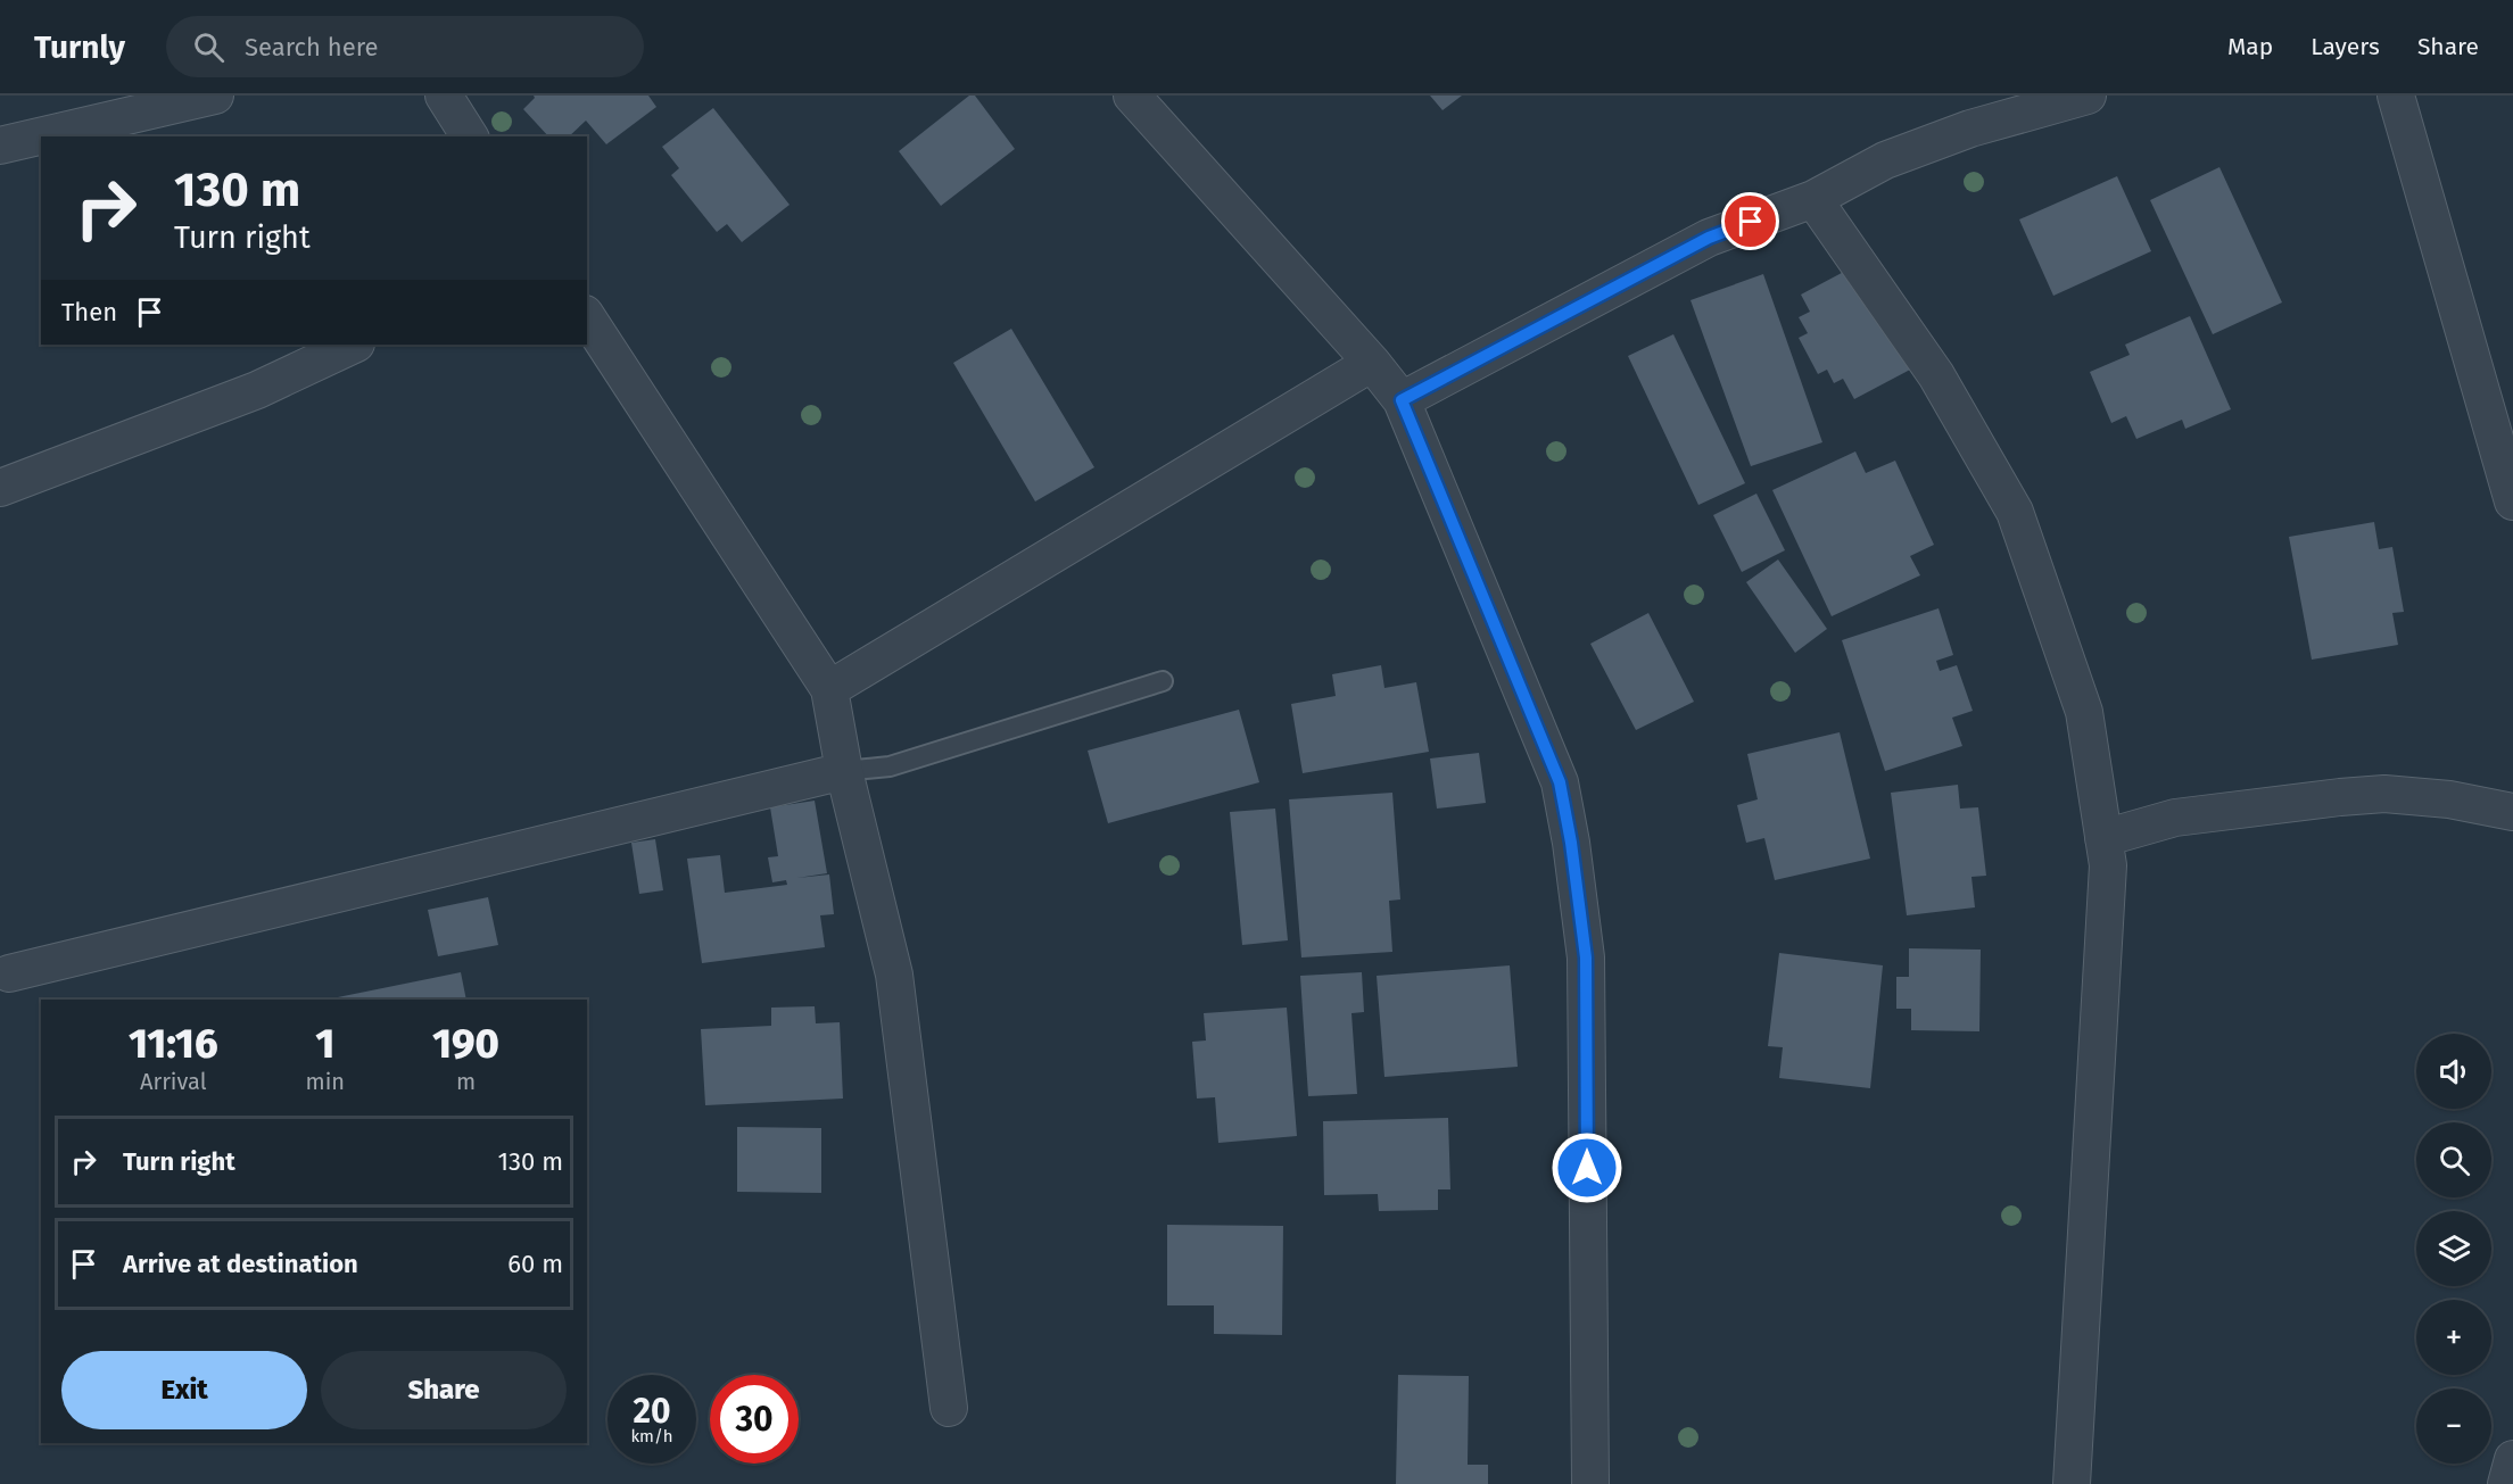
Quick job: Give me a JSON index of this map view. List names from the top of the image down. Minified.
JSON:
{"page":{"header":"Turnly","search":"Search here","nav":["Map","Layers","Share"],"turn":["130 m","Turn right"],"then":"Then","eta":["11:16","Arrival","1","min","190","m"],"map_buttons":["+","−"],"list":[{"name":"Turn right","value":"130 m"},{"name":"Arrive at destination","value":"60 m"}],"buttons":["Exit","Share"],"speed":"20 km/h","limit":"30"}}
